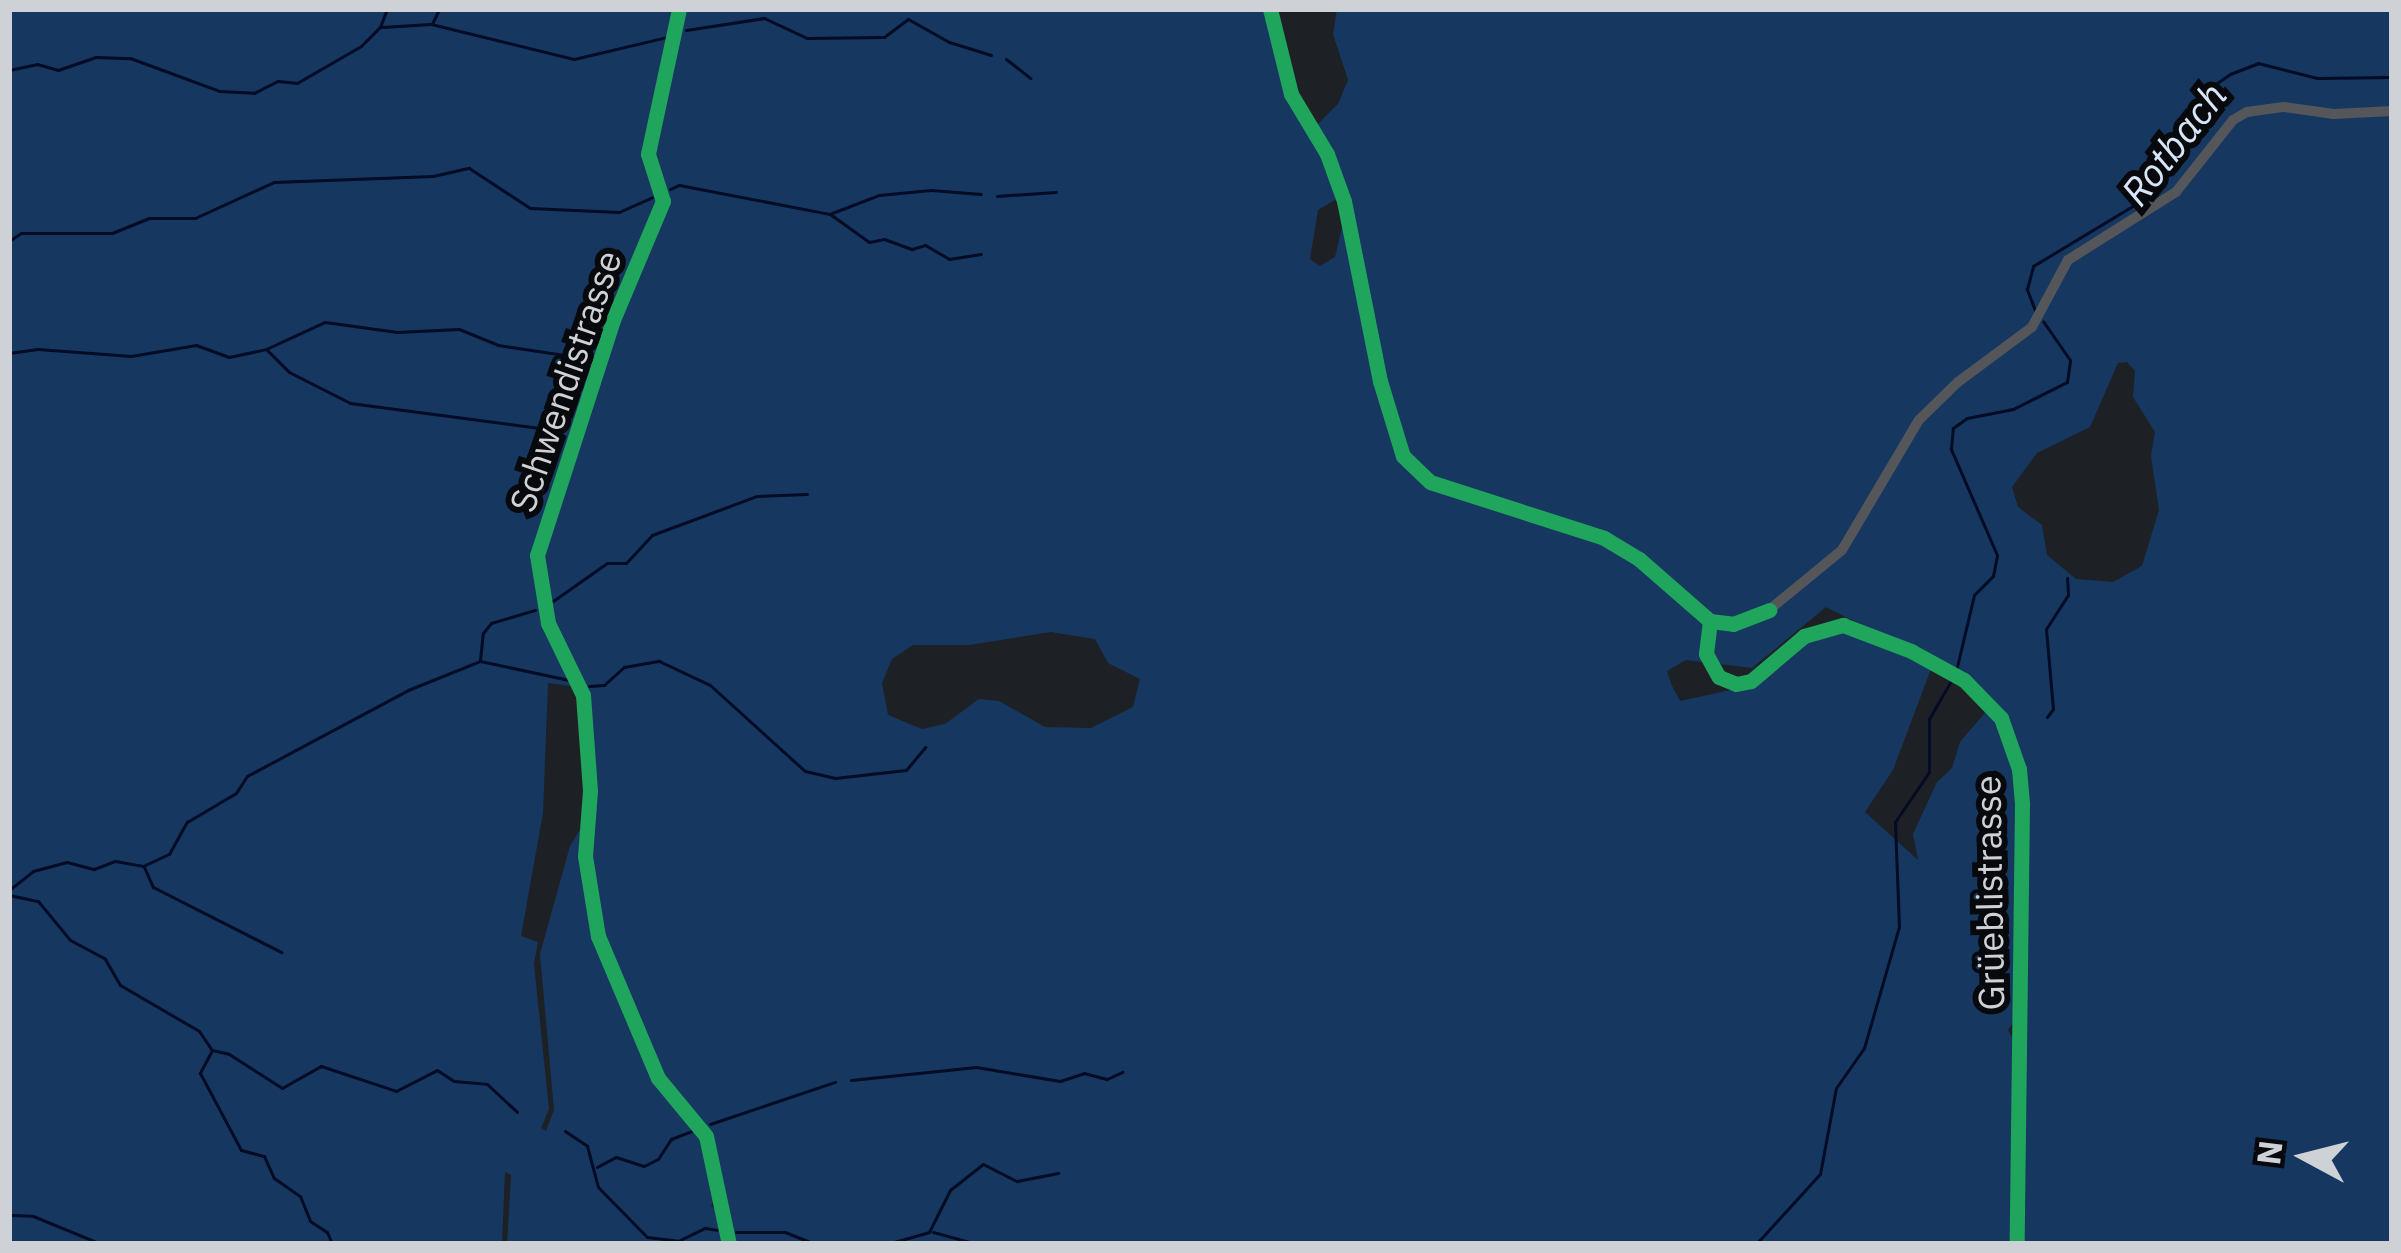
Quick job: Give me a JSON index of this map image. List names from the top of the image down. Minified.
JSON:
{"streets":{"street":["Schwendistrasse","Grüeblistrasse"]},"water":["Rotbach"],"north":"left"}
